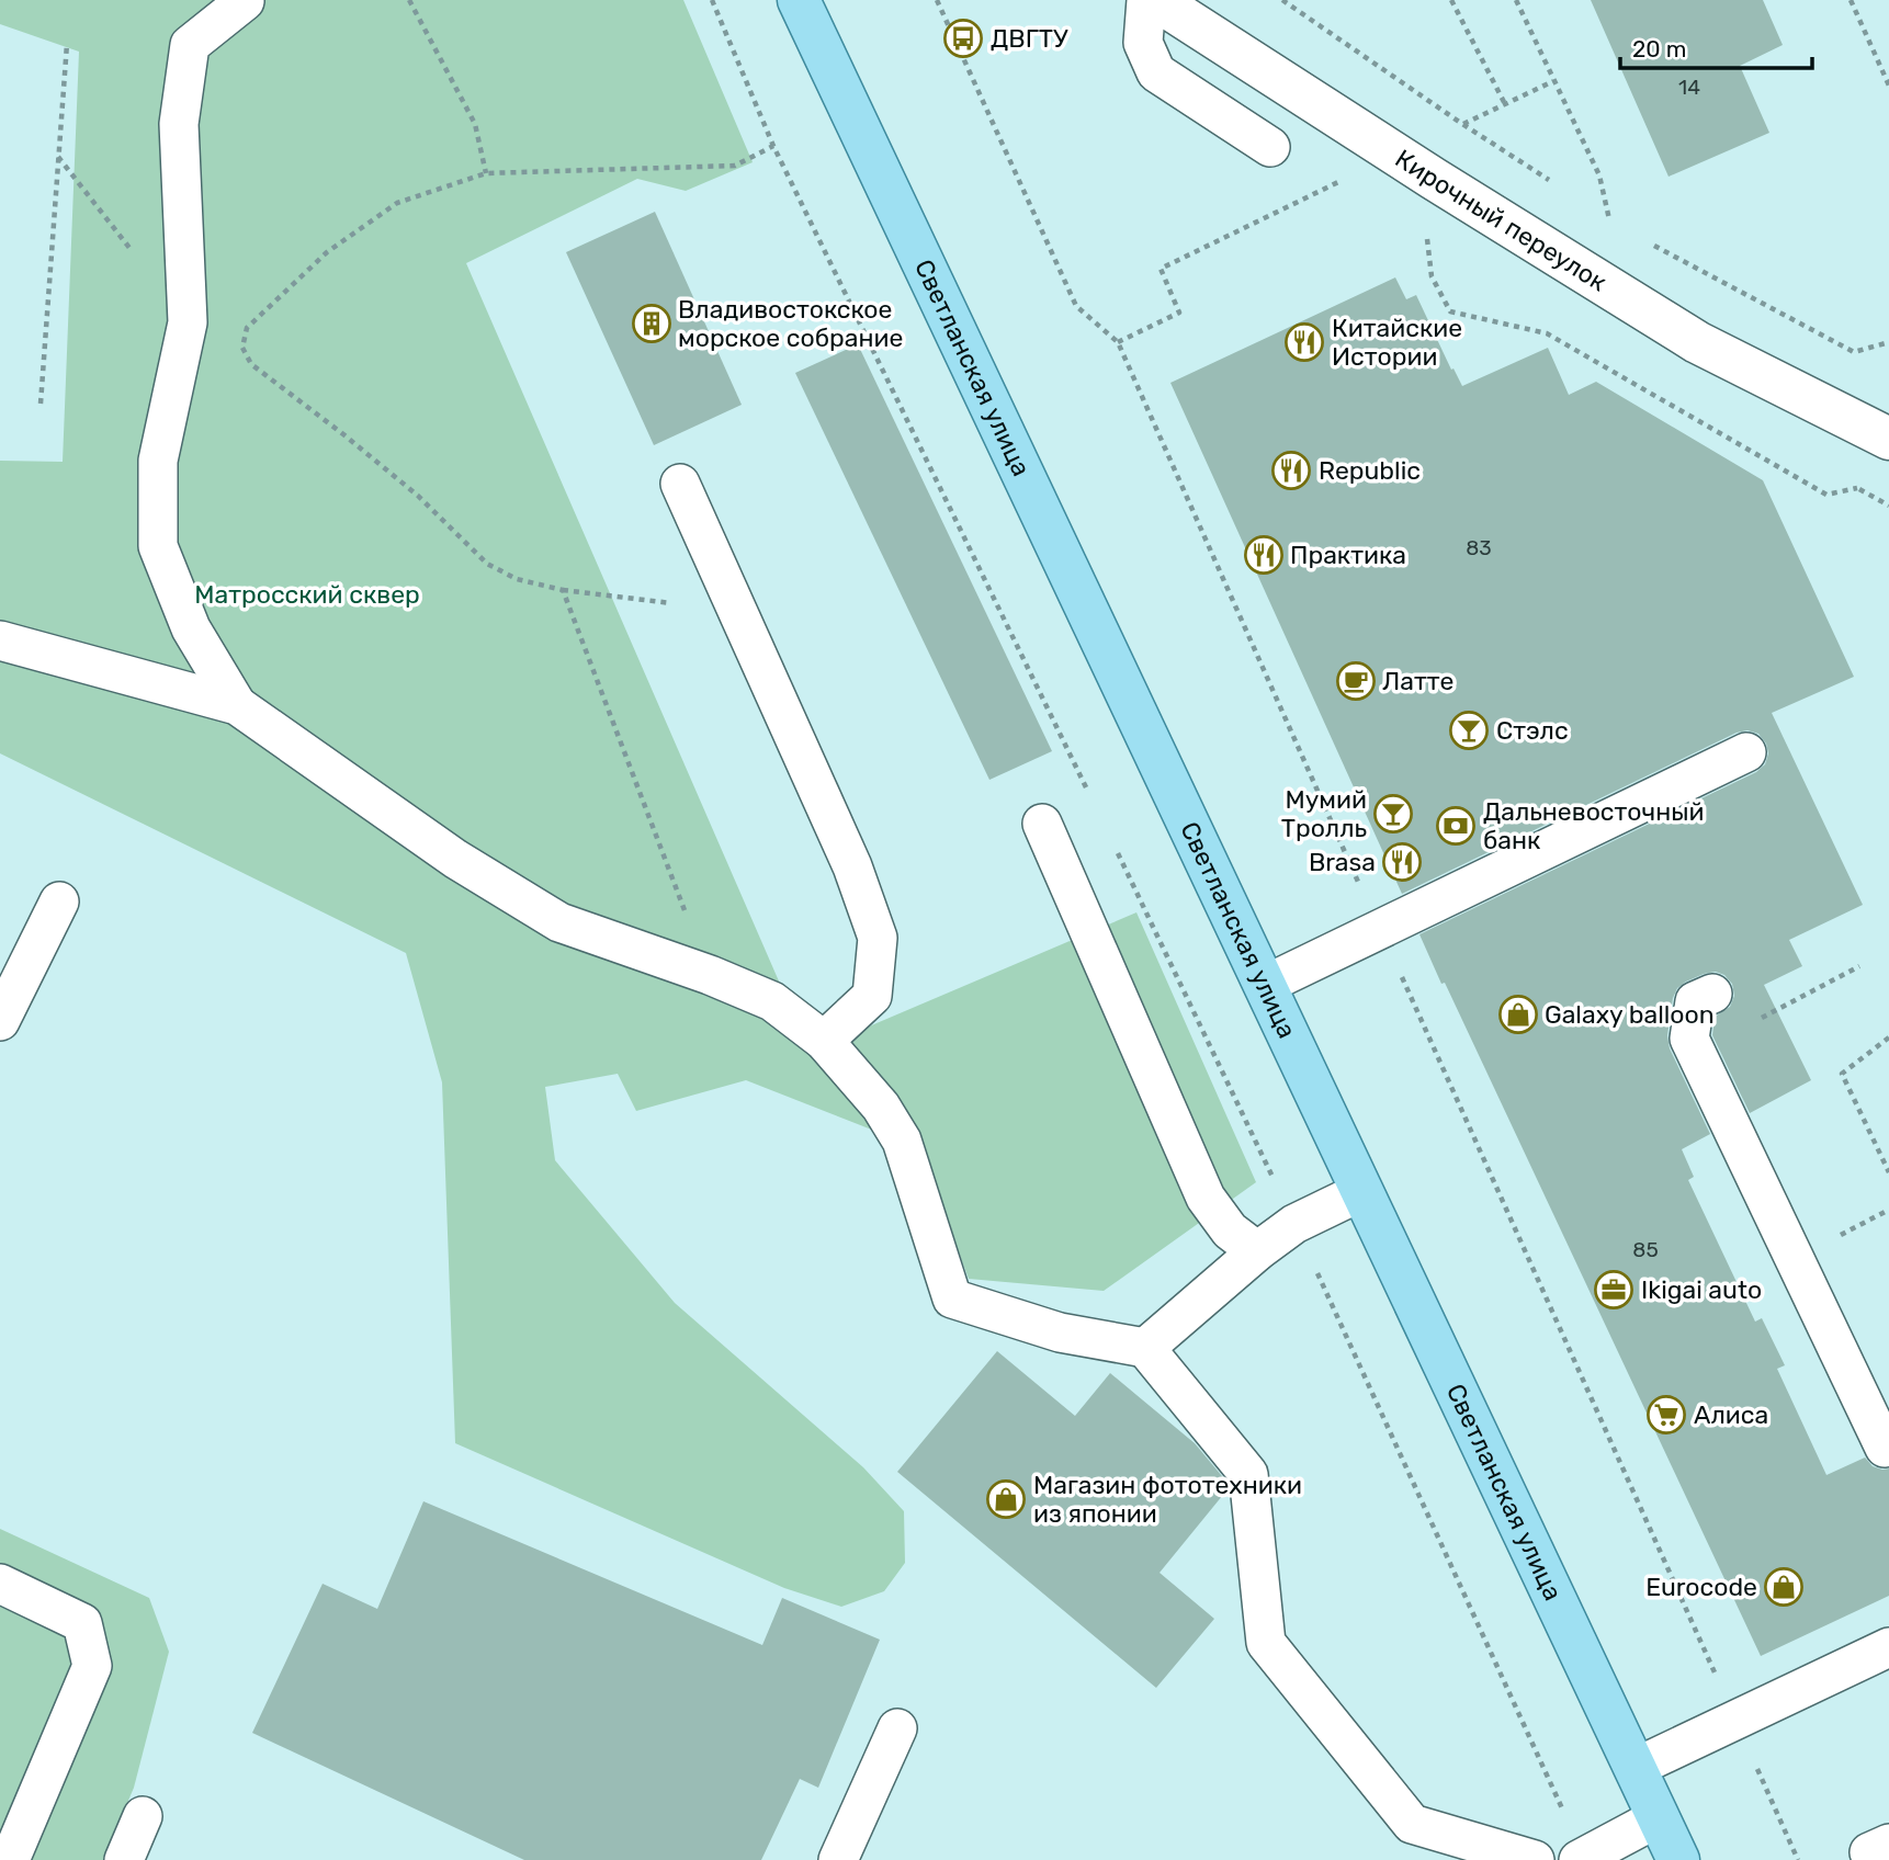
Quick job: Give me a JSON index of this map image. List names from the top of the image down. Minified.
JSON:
{"streets":{"main road":["Светланская улица"],"street":["Кирочный переулок"]},"parks":["Матросский сквер"],"places":{"bus stop":["ДВГТУ"],"building":["Владивостокское морское собрание"],"restaurant":["Китайские Истории","Republic","Практика","Brasa"],"cafe":["Латте"],"bar":["Стэлс","Мумий Тролль"],"bank":["Дальневосточный банк"],"shop":["Galaxy balloon","Магазин фототехники из японии","Eurocode"],"office":["Ikigai auto"],"supermarket":["Алиса"]},"house_numbers":["14","83","85"],"scale_bar":"20 m"}
